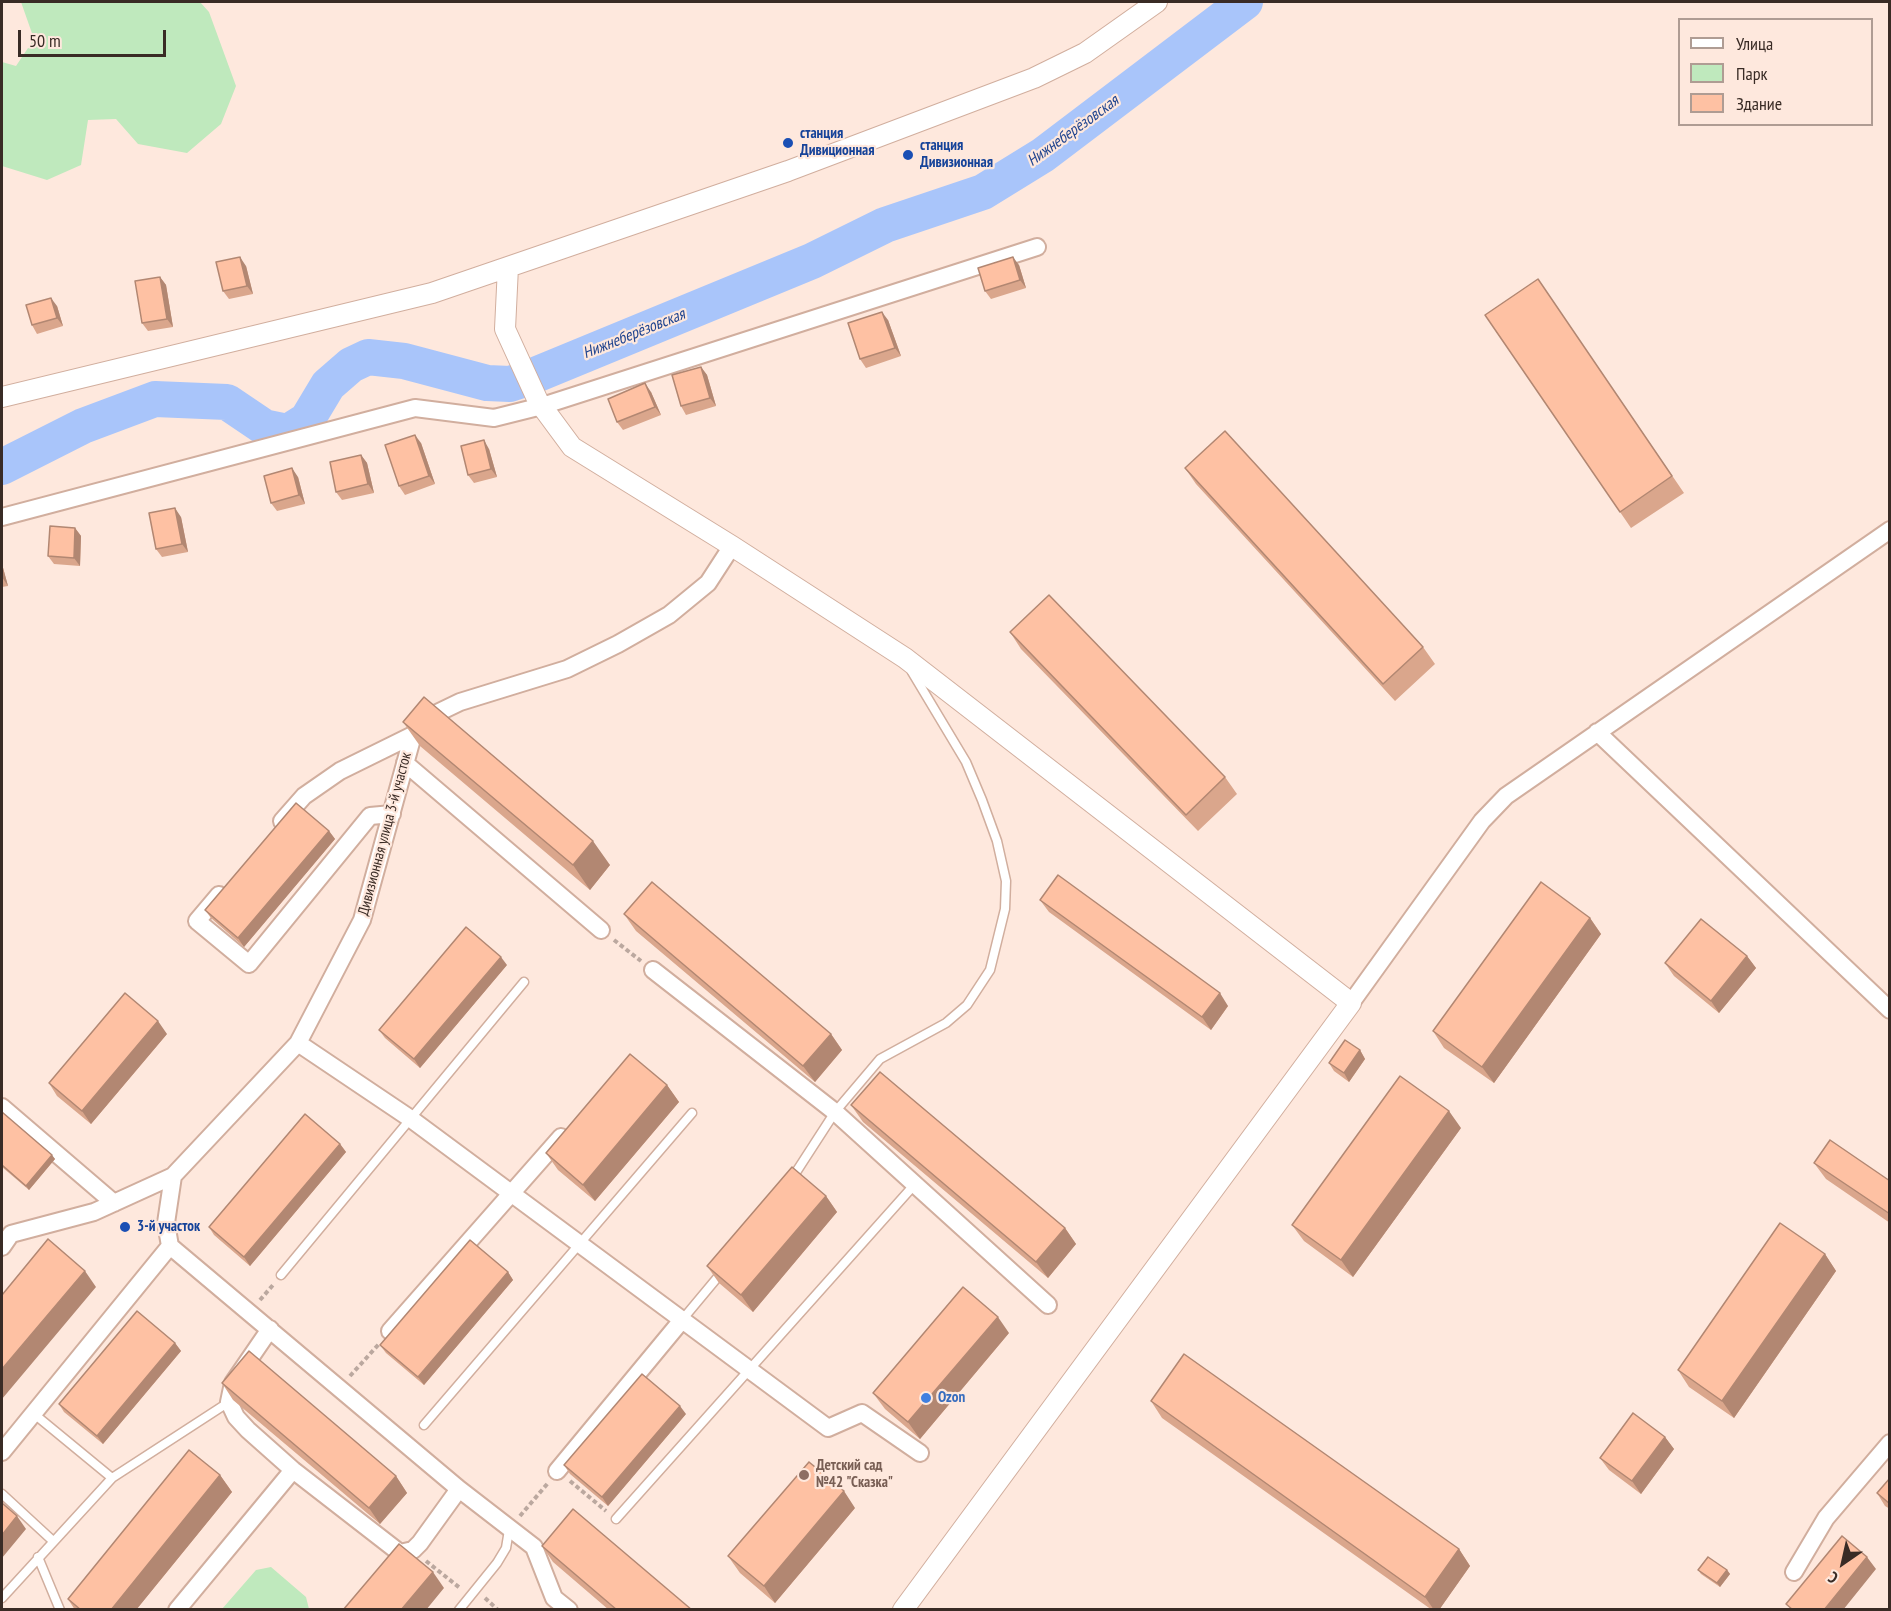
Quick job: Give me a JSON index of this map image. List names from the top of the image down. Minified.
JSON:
{"streets":{"street":["Дивизионная улица 3-й участок"]},"water":["Нижнеберёзовская"],"places":["станция Дивиционная","станция Дивизионная","3-й участок","Ozon","Детский сад №42 \"Сказка\""],"legend":["Улица","Парк","Здание"],"scale_bar":"50 m","north":"bottom left"}
